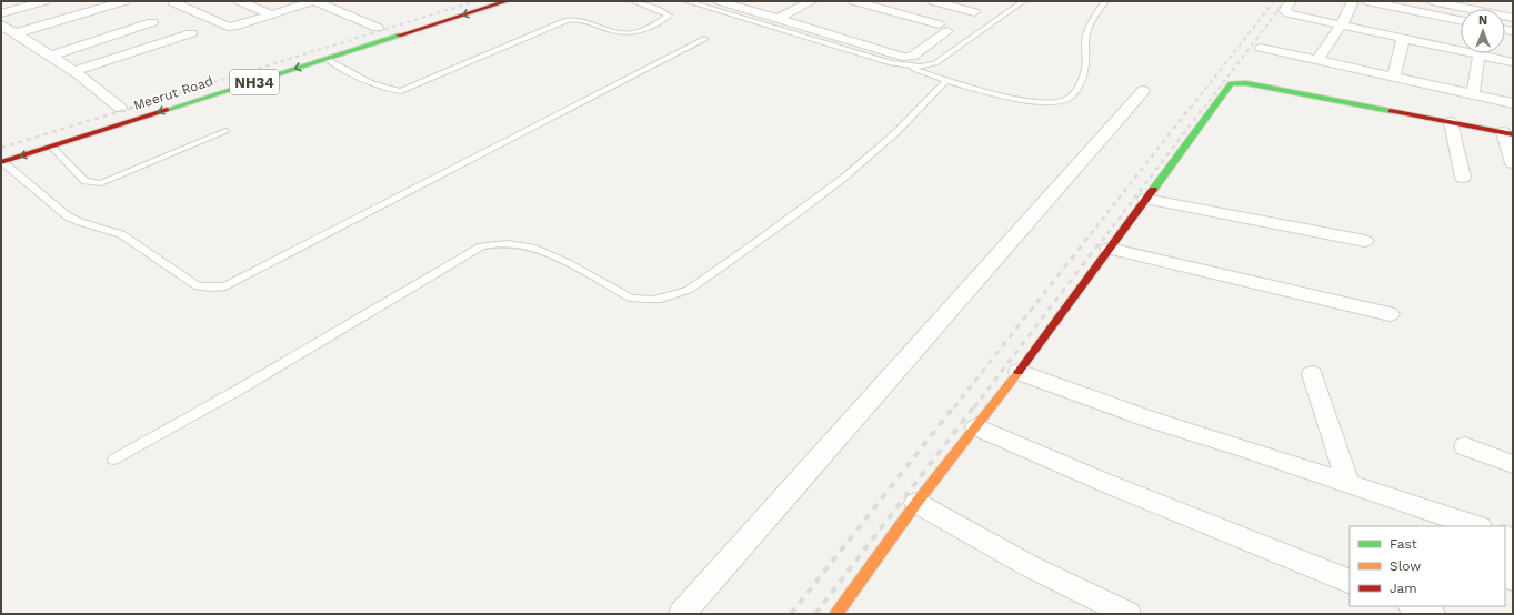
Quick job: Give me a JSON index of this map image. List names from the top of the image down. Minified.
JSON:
{"streets":{"main road":["NH34","Meerut Road"]},"one_way":["Meerut Road"],"legend":["Fast","Slow","Jam"],"north":"top"}
